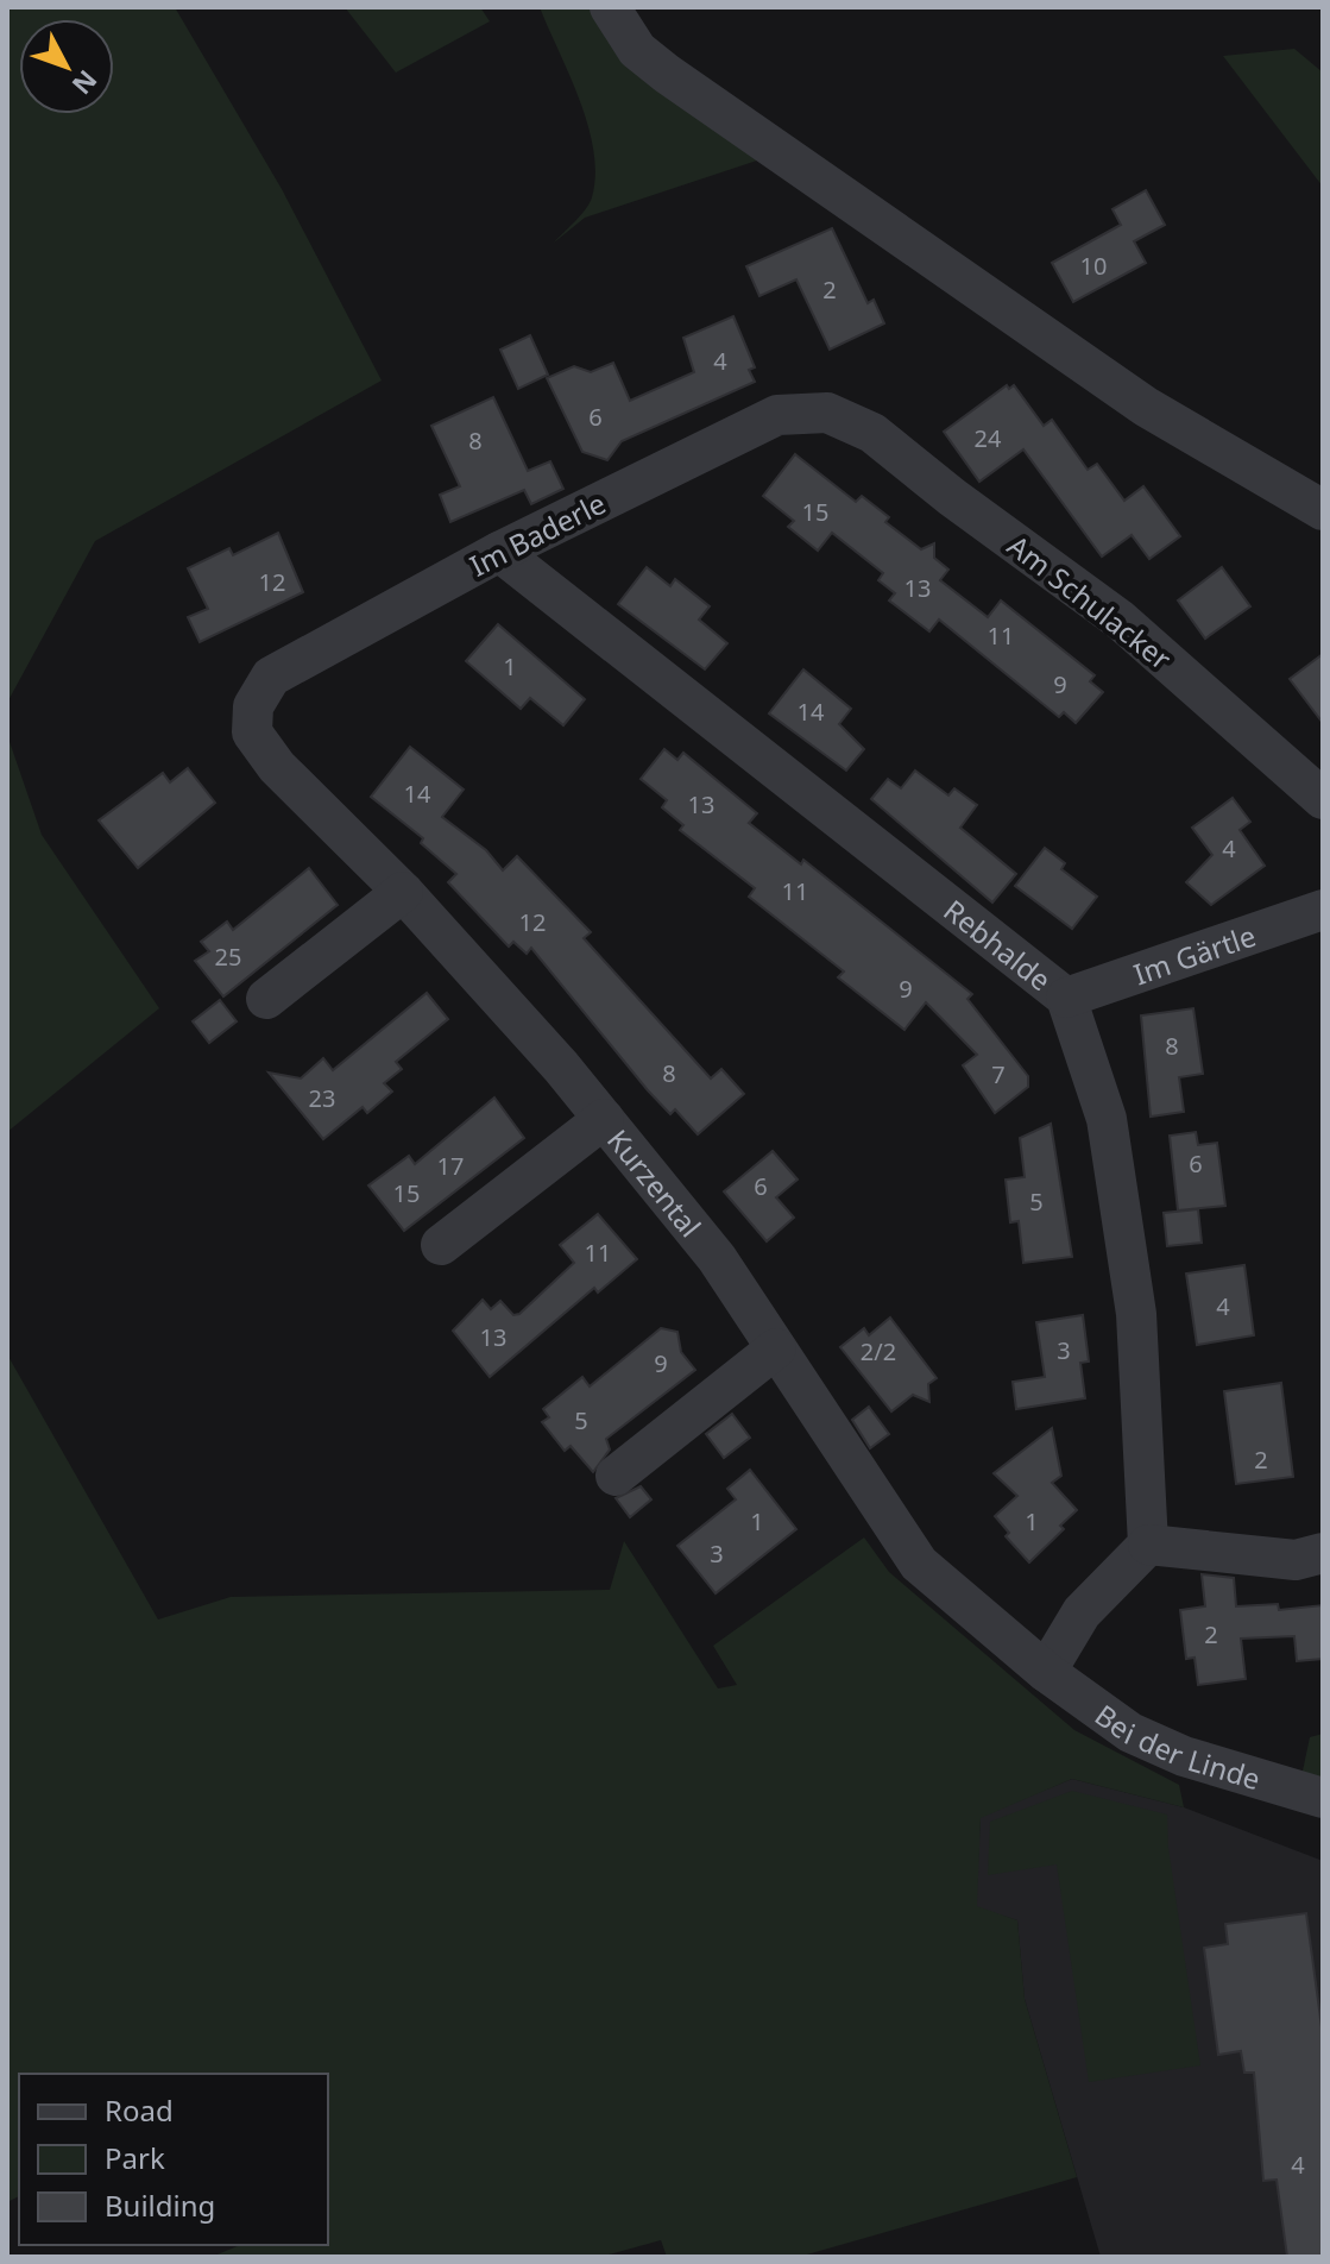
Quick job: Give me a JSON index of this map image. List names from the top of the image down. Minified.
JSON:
{"streets":{"street":["Im Baderle","Am Schulacker","Rebhalde","Im Gärtle","Kurzental","Bei der Linde"]},"crossings":[["Im Baderle","Am Schulacker"],["Im Baderle","Rebhalde"],["Im Baderle","Kurzental"],["Rebhalde","Im Gärtle"],["Kurzental","Bei der Linde"]],"house_numbers":["10","2","4","6","24","8","15","12","13","11","1","9","14","14","13","4","11","12","25","9","8","8","7","23","6","17","6","15","5","11","4","13","3","2/2","9","5","2","1","1","3","2","4"],"legend":["Road","Park","Building"],"north":"bottom right"}
